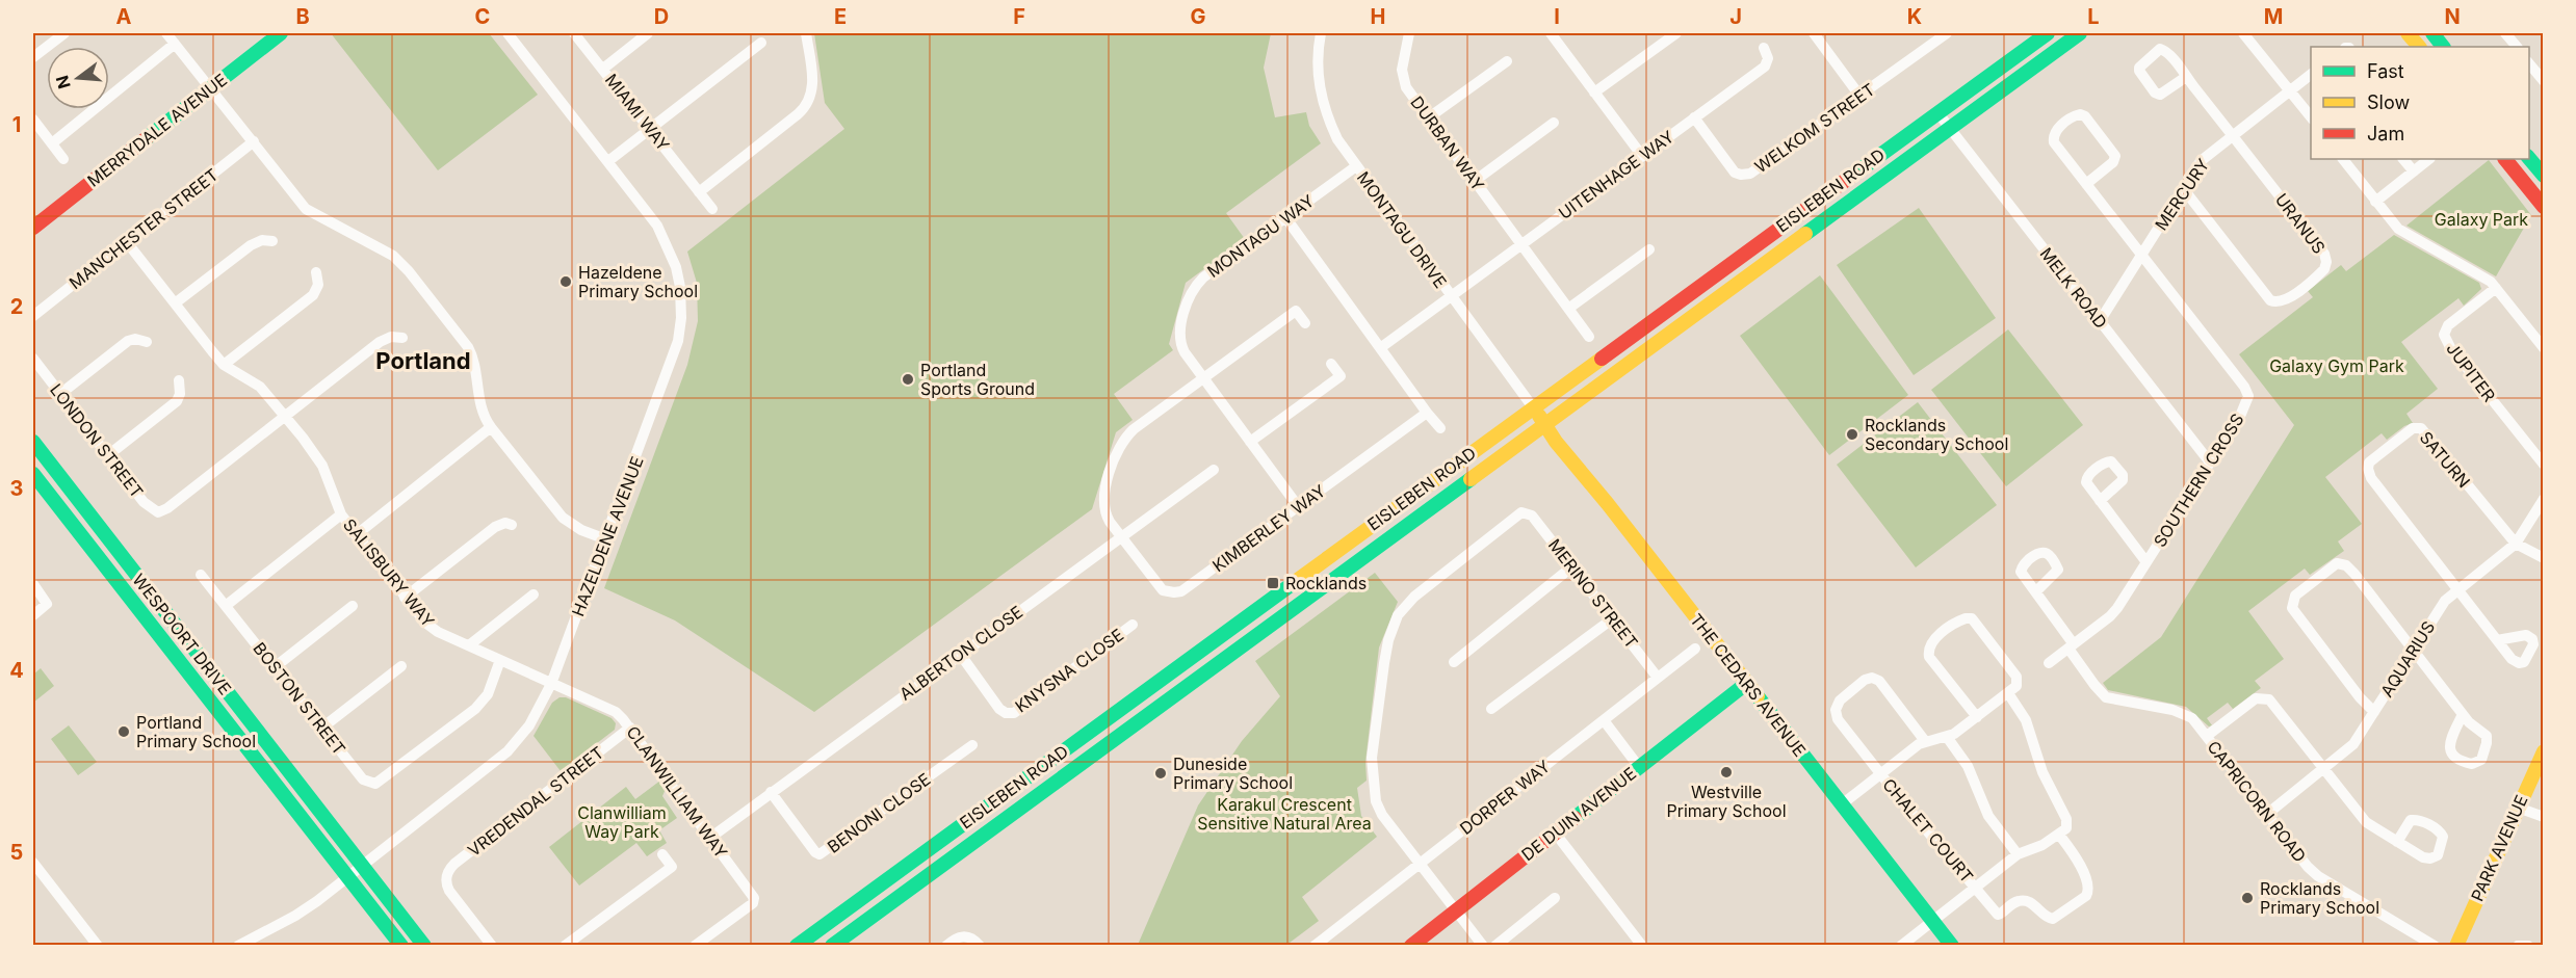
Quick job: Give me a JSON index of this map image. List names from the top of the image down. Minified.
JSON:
{"streets":{"main road":["MERRYDALE AVENUE","EISLEBEN ROAD","WESPOORT DRIVE","THE CEDARS AVENUE","DE DUIN AVENUE","PARK AVENUE"],"street":["MIAMI WAY","WELKOM STREET","DURBAN WAY","UITENHAGE WAY","MERCURY","URANUS","MANCHESTER STREET","MONTAGU DRIVE","MONTAGU WAY","MELK ROAD","JUPITER","LONDON STREET","SATURN","SOUTHERN CROSS","KIMBERLEY WAY","HAZELDENE AVENUE","SALISBURY WAY","MERINO STREET","ALBERTON CLOSE","AQUARIUS","KNYSNA CLOSE","BOSTON STREET","CLANWILLIAM WAY","DORPER WAY","VREDENDAL STREET","CAPRICORN ROAD","BENONI CLOSE","CHALET COURT"]},"crossings":[["WELKOM STREET","UITENHAGE WAY"],["DURBAN WAY","UITENHAGE WAY"],["UITENHAGE WAY","MONTAGU DRIVE"],["EISLEBEN ROAD","MONTAGU DRIVE"],["EISLEBEN ROAD","MELK ROAD"],["EISLEBEN ROAD","THE CEDARS AVENUE"],["MERCURY","URANUS"],["MERCURY","MELK ROAD"],["MERCURY","SOUTHERN CROSS"],["MANCHESTER STREET","SALISBURY WAY"],["MONTAGU DRIVE","MONTAGU WAY"],["MONTAGU DRIVE","THE CEDARS AVENUE"],["MONTAGU WAY","KIMBERLEY WAY"],["MELK ROAD","SOUTHERN CROSS"],["LONDON STREET","SALISBURY WAY"],["SATURN","AQUARIUS"],["SOUTHERN CROSS","CAPRICORN ROAD"],["KIMBERLEY WAY","ALBERTON CLOSE"],["HAZELDENE AVENUE","SALISBURY WAY"],["HAZELDENE AVENUE","WESPOORT DRIVE"],["HAZELDENE AVENUE","CLANWILLIAM WAY"],["SALISBURY WAY","BOSTON STREET"],["SALISBURY WAY","CLANWILLIAM WAY"],["MERINO STREET","DORPER WAY"],["ALBERTON CLOSE","KNYSNA CLOSE"],["ALBERTON CLOSE","CLANWILLIAM WAY"],["ALBERTON CLOSE","BENONI CLOSE"],["AQUARIUS","CAPRICORN ROAD"],["THE CEDARS AVENUE","DE DUIN AVENUE"],["CLANWILLIAM WAY","VREDENDAL STREET"]],"districts":["Portland"],"parks":["Galaxy Park","Galaxy Gym Park","Karakul Crescent Sensitive Natural Area","Clanwilliam Way Park"],"places":{"other":["Hazeldene Primary School","Portland Sports Ground","Rocklands Secondary School","Portland Primary School","Westville Primary School","Duneside Primary School","Rocklands Primary School"],"transit":["Rocklands"]},"legend":["Fast","Slow","Jam"],"north":"left","grid":{"columns":["A","B","C","D","E","F","G","H","I","J","K","L","M","N"],"rows":["1","2","3","4","5"]}}
